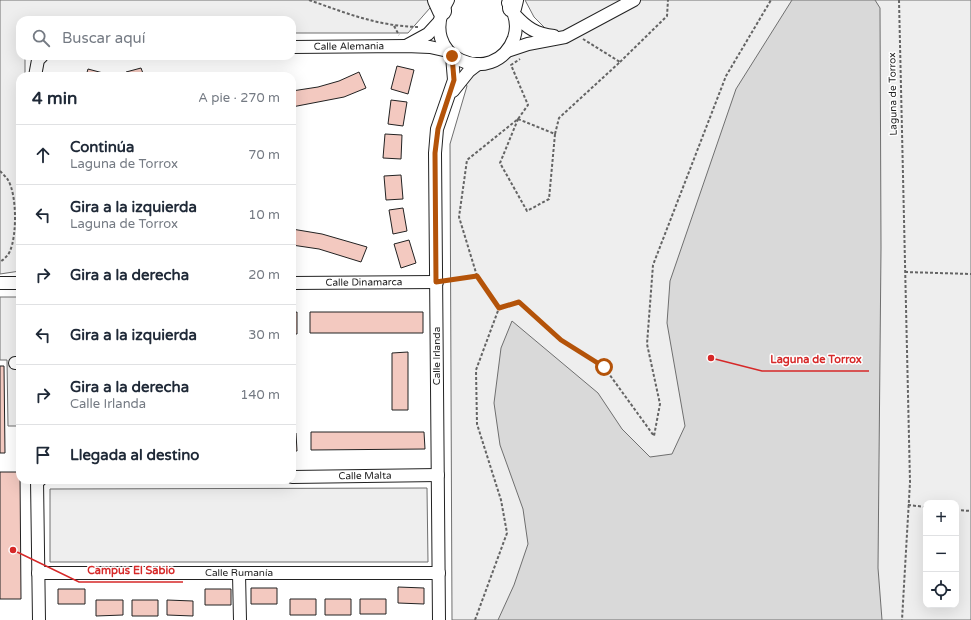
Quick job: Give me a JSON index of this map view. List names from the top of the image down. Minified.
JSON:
{"streets":{"street":["Calle Alemania","Calle Dinamarca","Calle Irlanda","Calle Malta","Calle Rumanía"],"path":["Laguna de Torrox"]},"crossings":[["Calle Alemania","Calle Irlanda"],["Calle Dinamarca","Calle Irlanda"],["Calle Irlanda","Calle Malta"],["Calle Irlanda","Calle Rumanía"]],"places":["Laguna de Torrox","Campus El Sabio"],"page":{"search":"Buscar aquí","heading":["4 min","A pie · 270 m"],"list":[["Continúa","Laguna de Torrox","70 m"],["Gira a la izquierda","Laguna de Torrox","10 m"],["Gira a la derecha","20 m"],["Gira a la izquierda","30 m"],["Gira a la derecha","Calle Irlanda","140 m"],"Llegada al destino"],"map_buttons":["+","−"]}}
